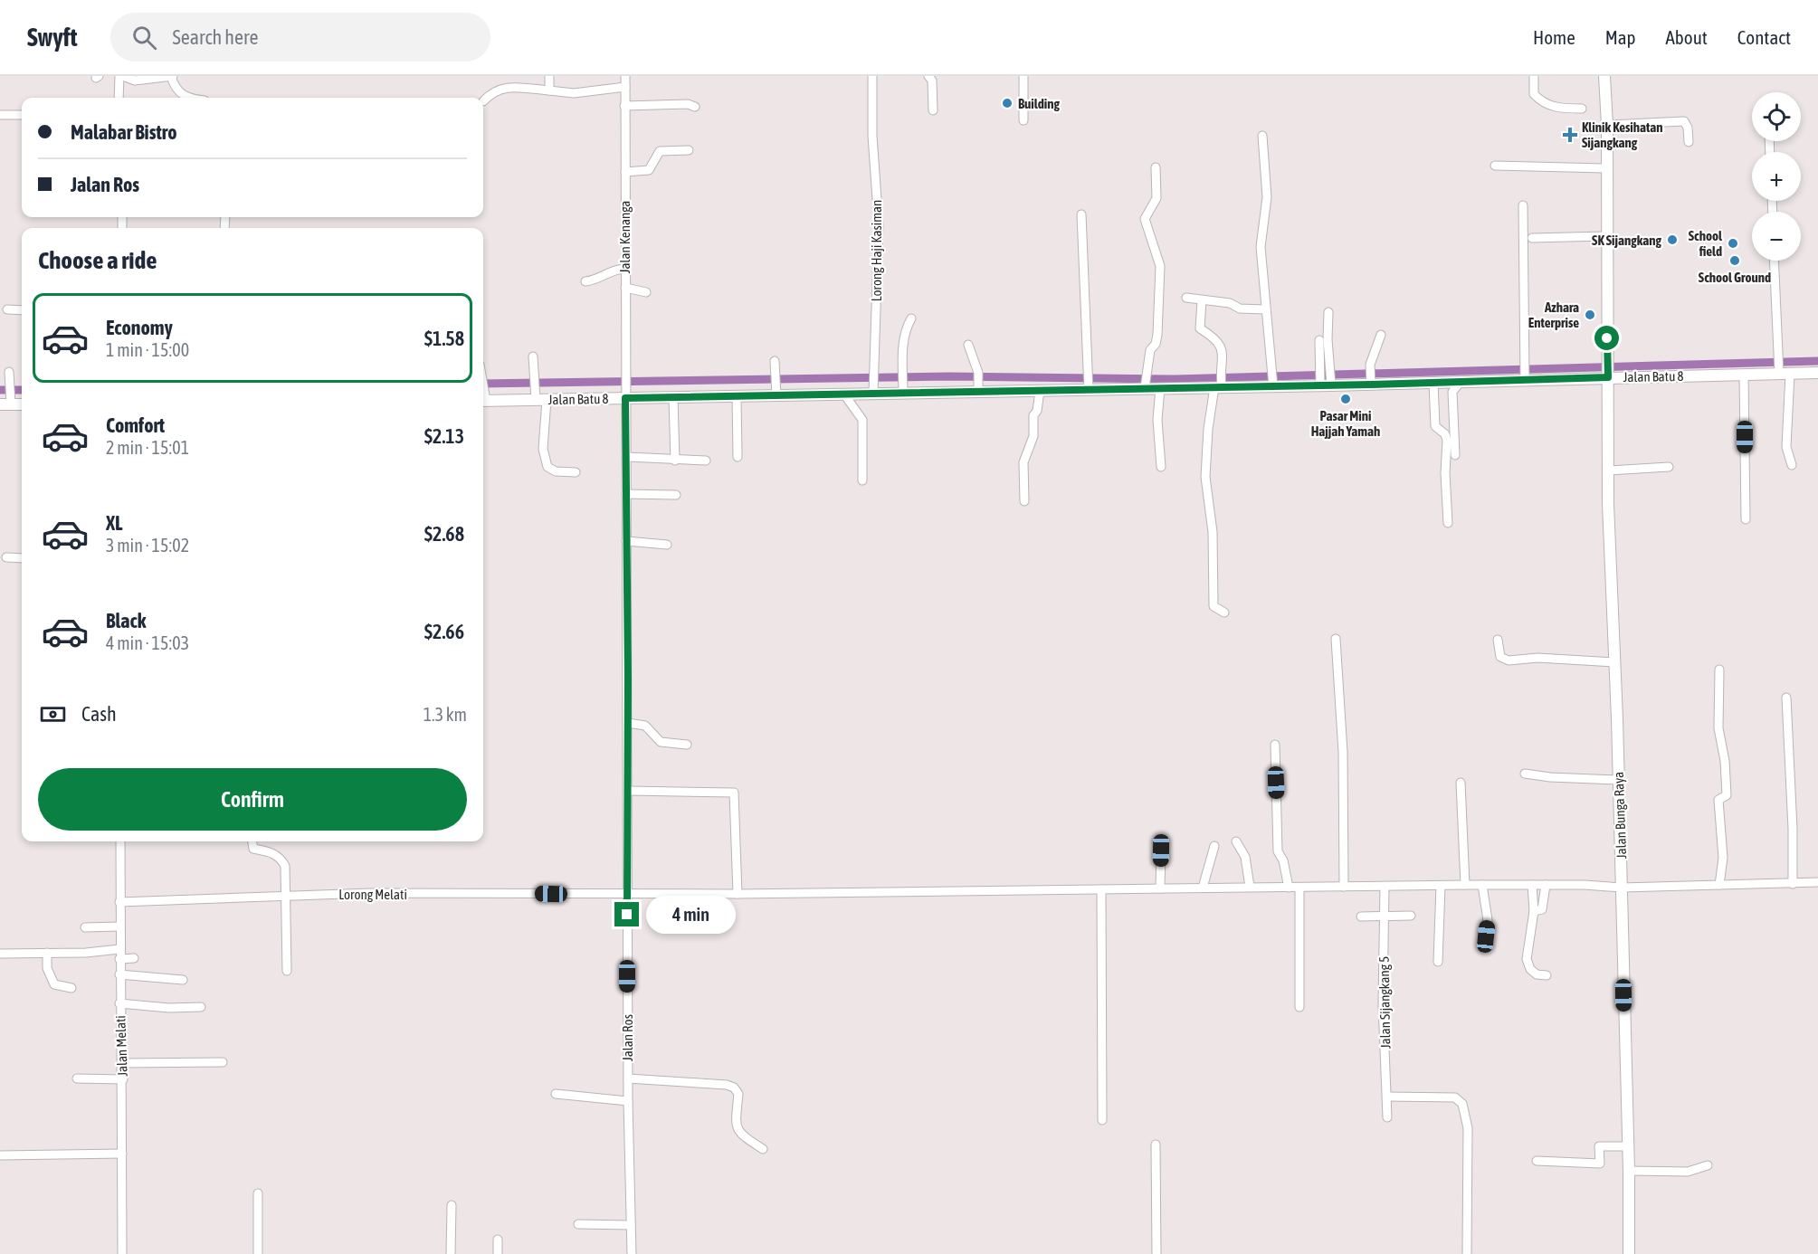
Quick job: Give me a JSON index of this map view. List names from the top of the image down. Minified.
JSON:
{"streets":{"street":["Jalan Kenanga","Lorong Haji Kasiman","Jalan Batu 8","Jalan Bunga Raya","Lorong Melati","Jalan Sijangkang 5","Jalan Ros","Jalan Melati"]},"crossings":[["Jalan Kenanga","Jalan Batu 8"],["Jalan Kenanga","Jalan Ros"],["Lorong Haji Kasiman","Jalan Batu 8"],["Jalan Batu 8","Jalan Bunga Raya"],["Jalan Batu 8","Jalan Ros"],["Jalan Bunga Raya","Lorong Melati"],["Lorong Melati","Jalan Sijangkang 5"],["Lorong Melati","Jalan Ros"],["Lorong Melati","Jalan Melati"]],"places":{"other":["Building","SK Sijangkang","School field","School Ground","Azhara Enterprise","Pasar Mini Hajjah Yamah"],"health":["Klinik Kesihatan Sijangkang"]},"page":{"header":"Swyft","search":"Search here","nav":["Home","Map","About","Contact"],"map_buttons":["+","−"],"banner":["Malabar Bistro","Jalan Ros"],"heading":"Choose a ride","list":[{"name":"Economy","note":"1 min · 15:00","value":"$1.58"},{"name":"Comfort","note":"2 min · 15:01","value":"$2.13"},{"name":"XL","note":"3 min · 15:02","value":"$2.68"},{"name":"Black","note":"4 min · 15:03","value":"$2.66"}],"pay":["Cash","1.3 km"],"buttons":"Confirm","bubble":"4 min"}}
